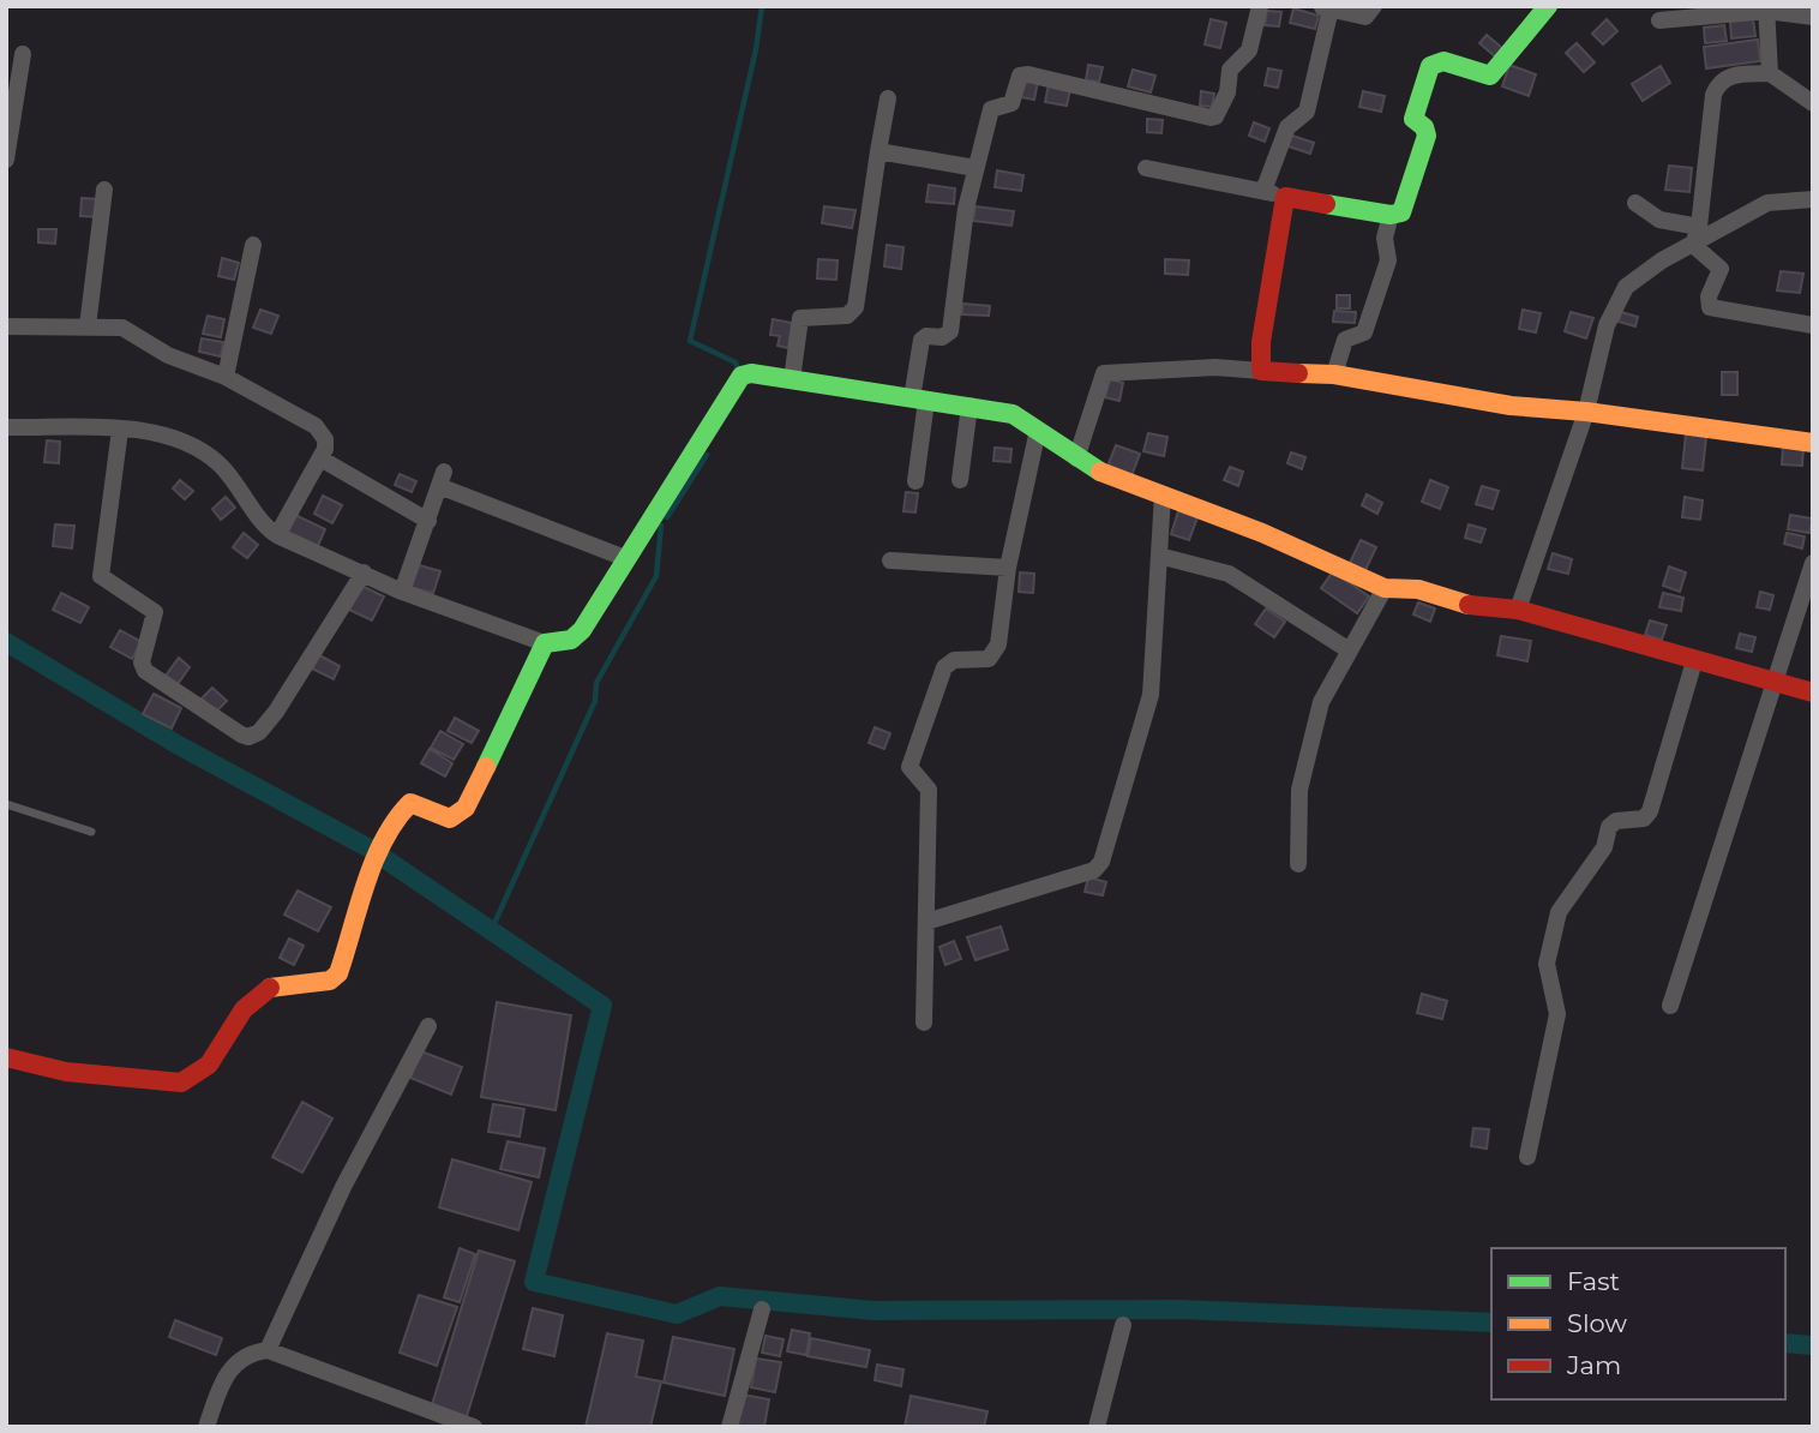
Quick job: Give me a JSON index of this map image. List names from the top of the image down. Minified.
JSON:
{"legend":["Fast","Slow","Jam"]}
